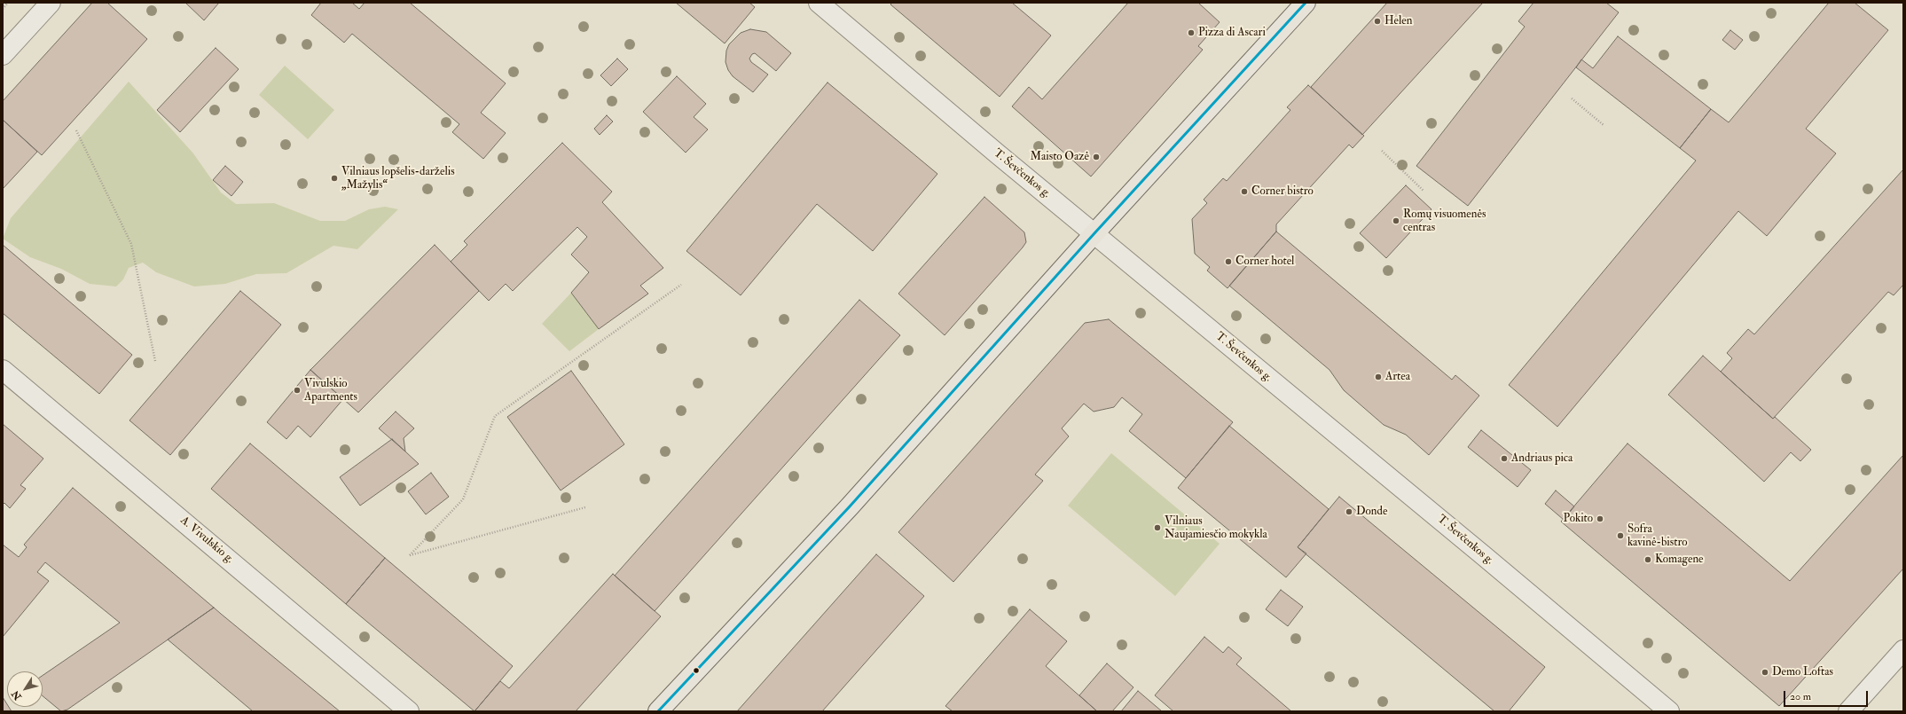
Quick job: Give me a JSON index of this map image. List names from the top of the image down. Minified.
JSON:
{"streets":{"street":["T. Ševčenkos g.","A. Vivulskio g."]},"places":["Helen","Pizza di Ascari","Maisto Oazė","Vilniaus lopšelis-darželis „Mažylis“","Corner bistro","Romų visuomenės centras","Corner hotel","Artea","Vivulskio Apartments","Andriaus pica","Donde","Pokito","Vilniaus Naujamiesčio mokykla","Sofra kavinė-bistro","Komagene","Demo Loftas"],"scale_bar":"20 m","north":"bottom left"}
